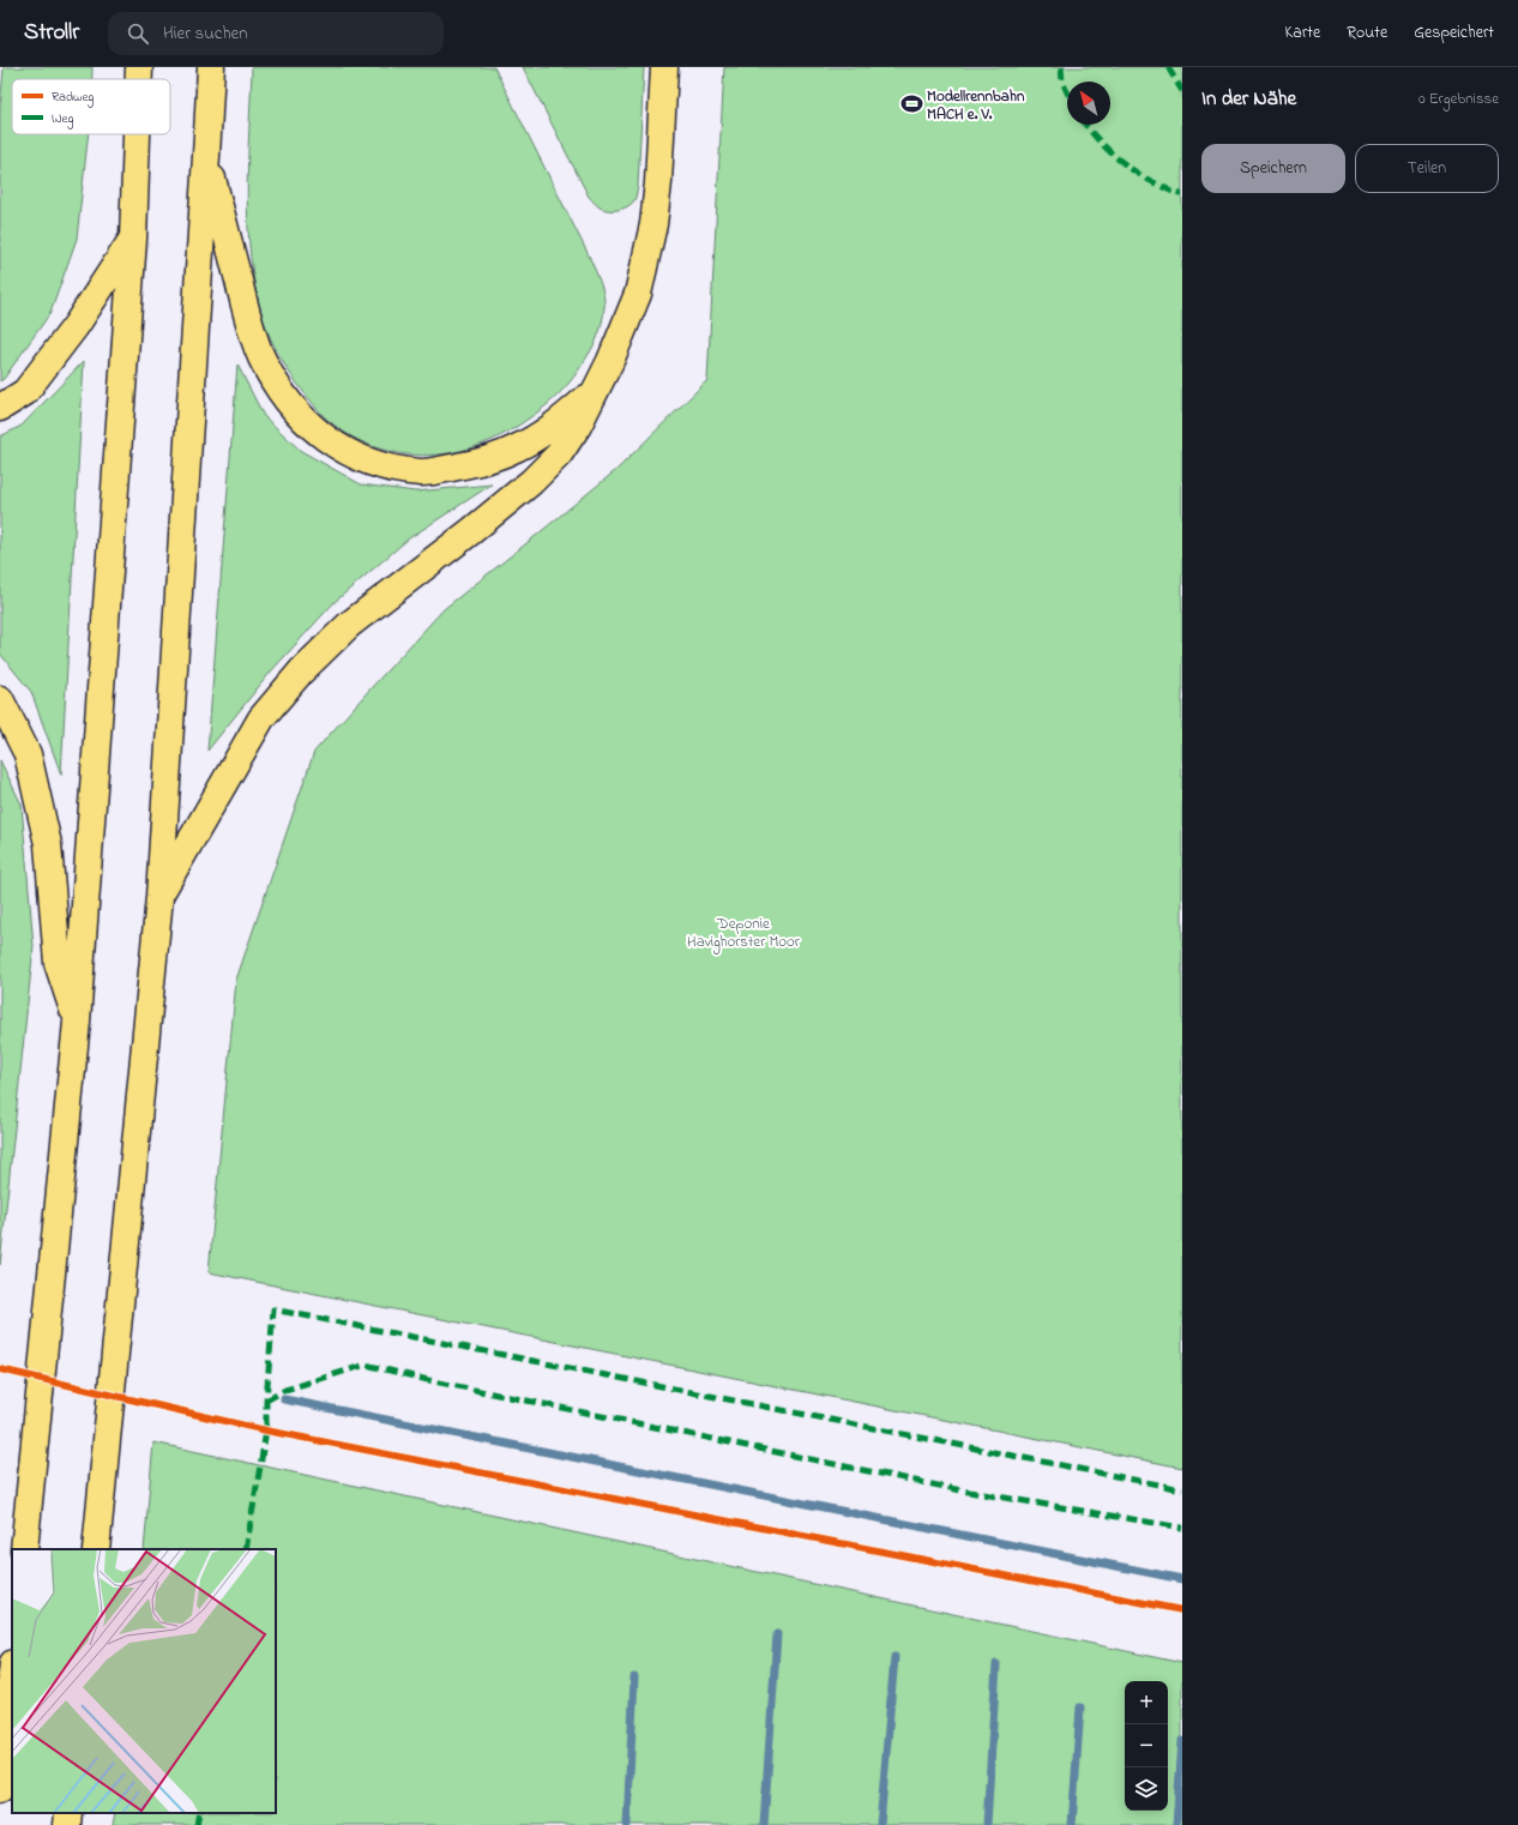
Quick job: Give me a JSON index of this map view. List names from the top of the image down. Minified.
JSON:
{"parks":["Deponie Havighorster Moor"],"places":{"sports":["Modellrennbahn MACH e. V."]},"legend":["Radweg","Weg"],"north":"top left","page":{"header":"Strollr","search":"Hier suchen","nav":["Karte","Route","Gespeichert"],"heading":["In der Nähe","0 Ergebnisse"],"buttons":["Speichern","Teilen"],"map_buttons":["+","−"]}}
